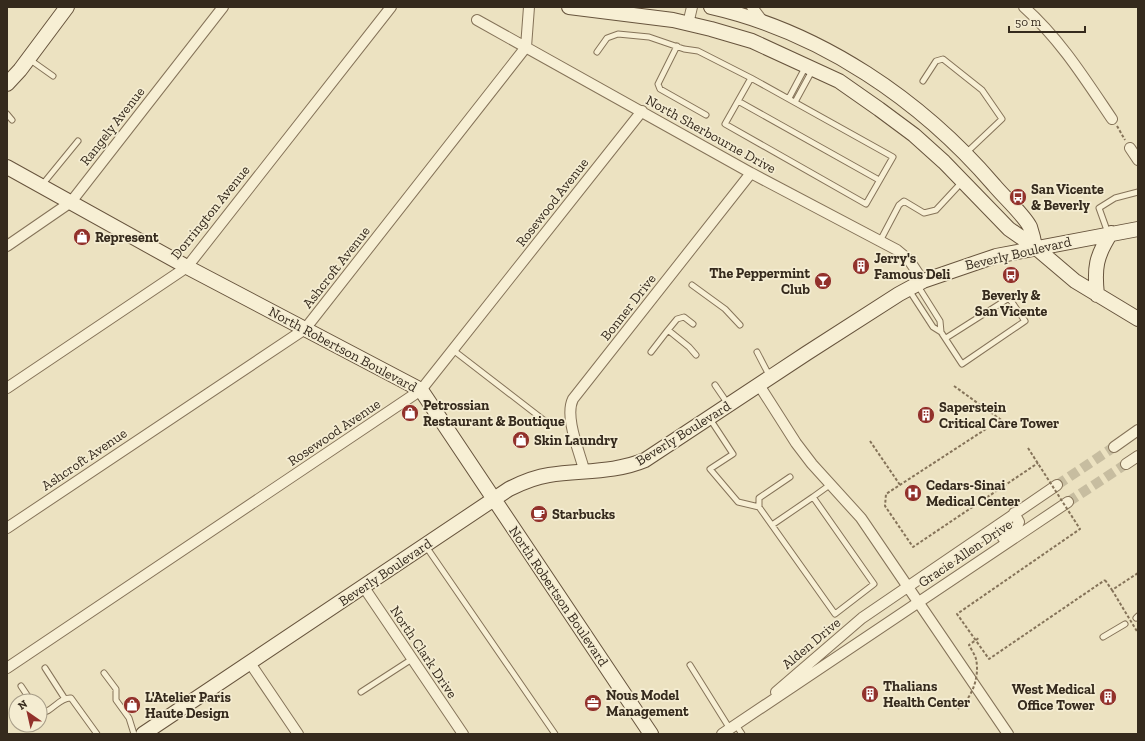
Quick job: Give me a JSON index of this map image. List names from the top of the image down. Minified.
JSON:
{"streets":{"main road":["Beverly Boulevard","North Robertson Boulevard"],"street":["Rangely Avenue","North Sherbourne Drive","Rosewood Avenue","Dorrington Avenue","Ashcroft Avenue","Bonner Drive","Gracie Allen Drive","Alden Drive","North Clark Drive"]},"crossings":[["Rangely Avenue","North Robertson Boulevard"],["North Sherbourne Drive","Rosewood Avenue"],["North Sherbourne Drive","Beverly Boulevard"],["North Sherbourne Drive","Ashcroft Avenue"],["North Sherbourne Drive","Bonner Drive"],["Rosewood Avenue","North Robertson Boulevard"],["Dorrington Avenue","North Robertson Boulevard"],["Beverly Boulevard","Bonner Drive"],["Beverly Boulevard","North Robertson Boulevard"],["Beverly Boulevard","North Clark Drive"],["Ashcroft Avenue","North Robertson Boulevard"],["Gracie Allen Drive","Alden Drive"]],"places":{"bus stop":["San Vicente & Beverly","Beverly & San Vicente"],"shop":["Represent","Petrossian Restaurant & Boutique","Skin Laundry","L'Atelier Paris Haute Design"],"building":["Jerry's Famous Deli","Saperstein Critical Care Tower","Thalians Health Center","West Medical Office Tower"],"bar":["The Peppermint Club"],"hospital":["Cedars-Sinai Medical Center"],"cafe":["Starbucks"],"office":["Nous Model Management"]},"scale_bar":"50 m","north":"top left"}
